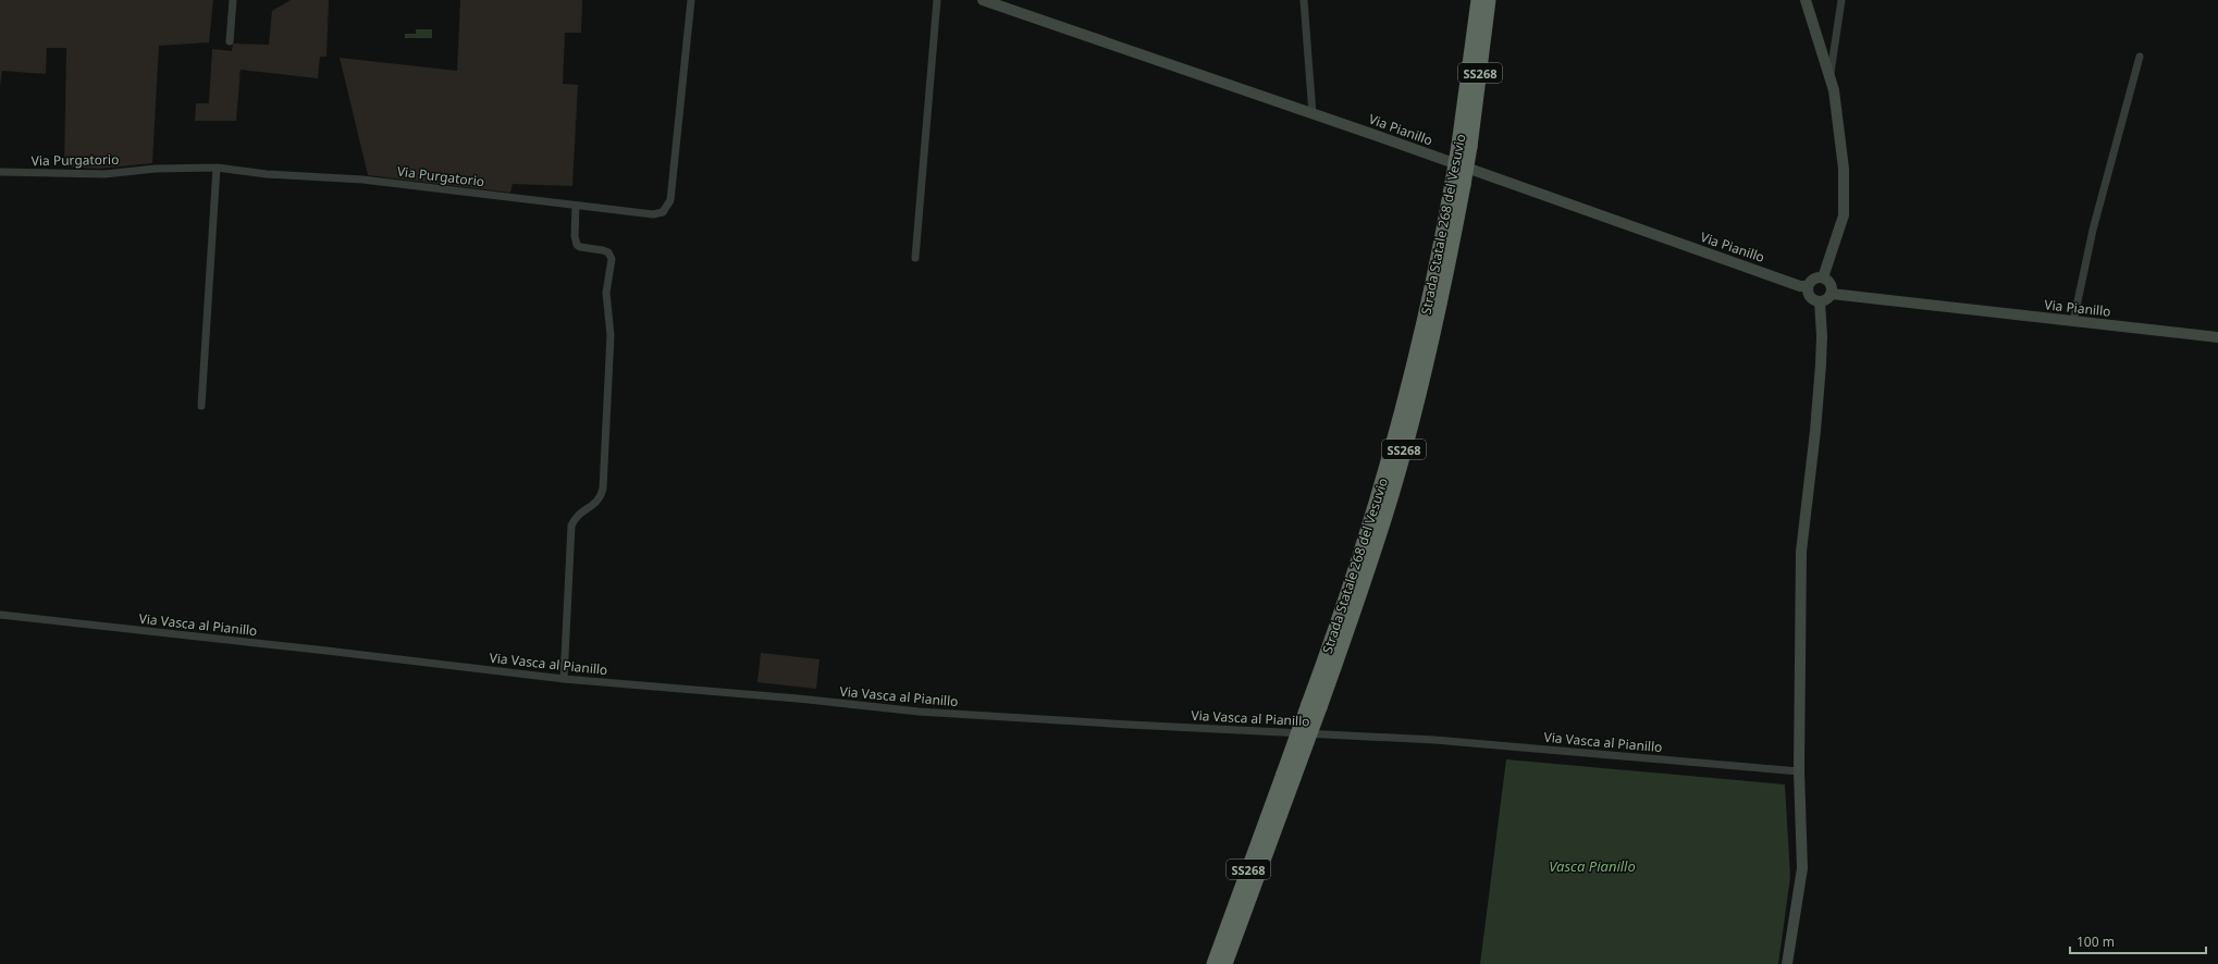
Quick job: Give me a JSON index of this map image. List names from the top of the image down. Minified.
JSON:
{"streets":{"highway":["SS268","Strada Statale 268 del Vesuvio"],"street":["Via Pianillo","Via Purgatorio","Via Vasca al Pianillo"]},"water":["Vasca Pianillo"],"scale_bar":"100 m"}
